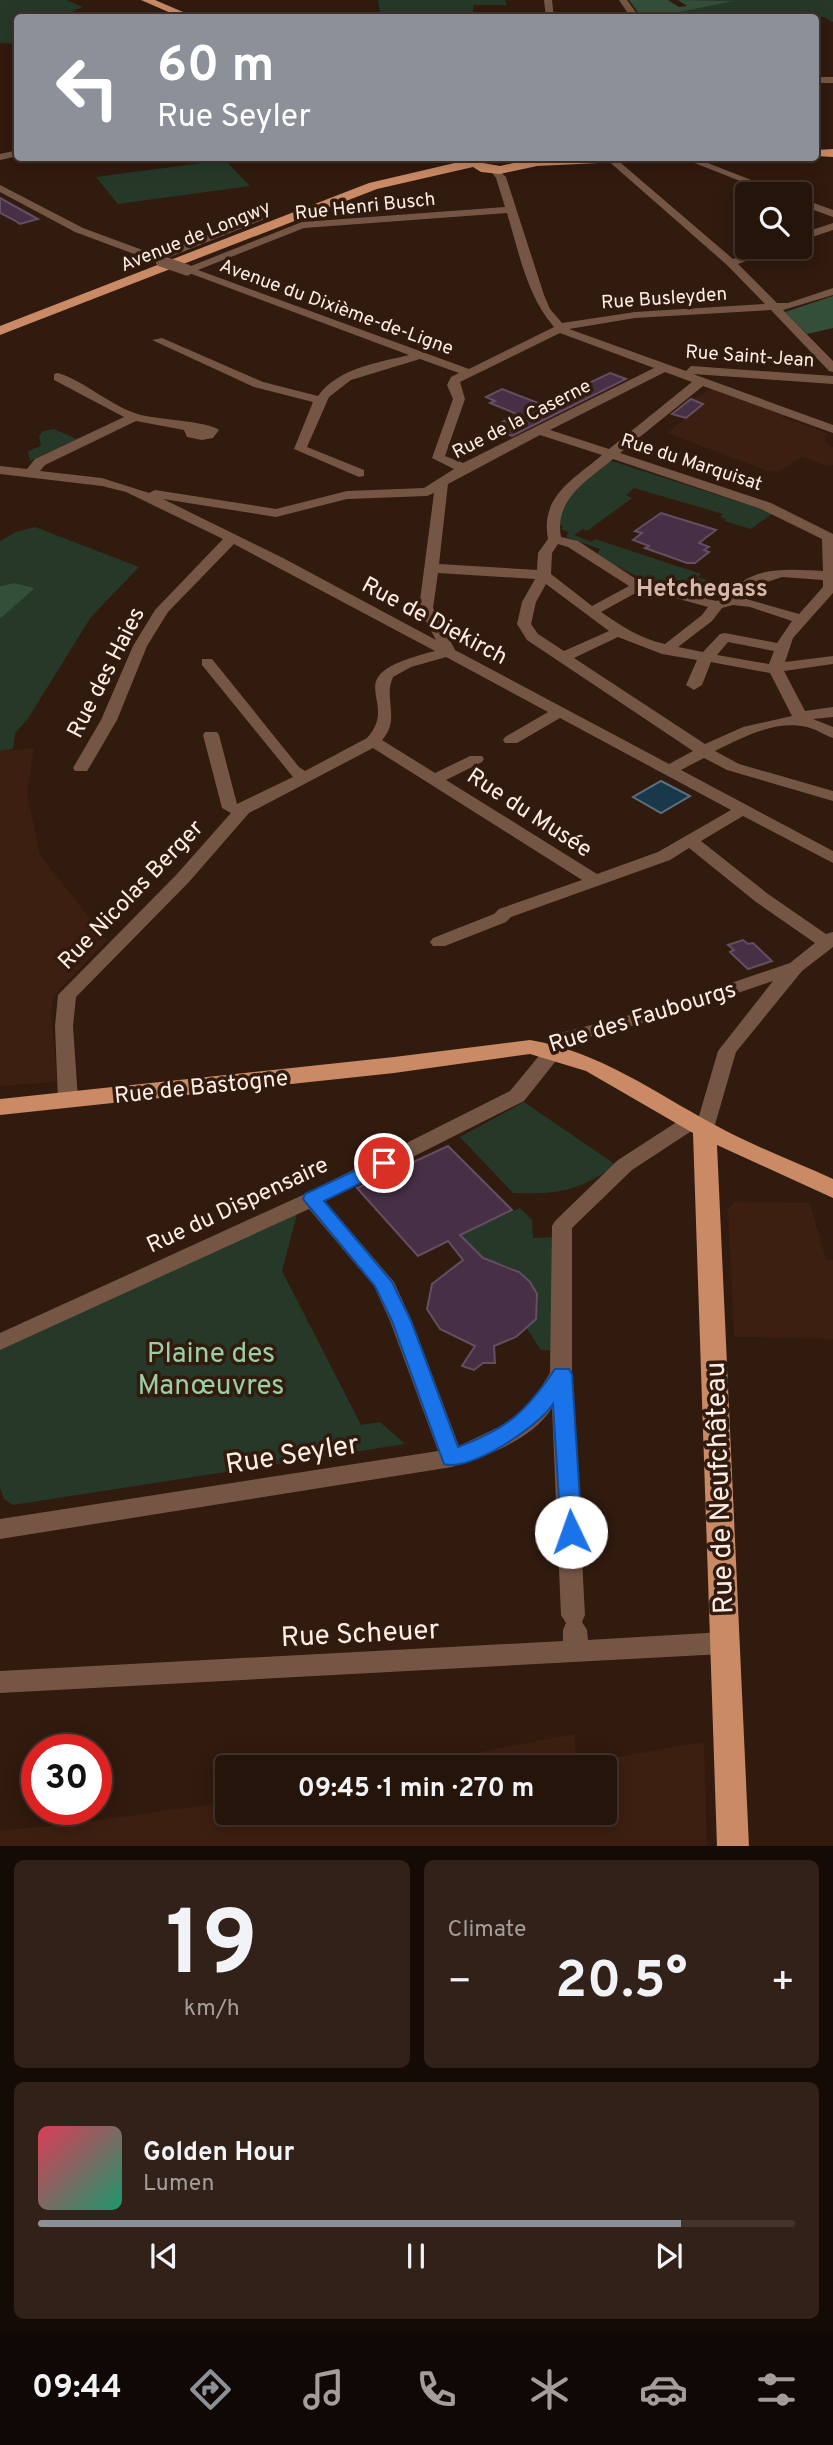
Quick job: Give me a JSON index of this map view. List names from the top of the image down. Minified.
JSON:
{"streets":{"main road":["Avenue de Longwy","Rue des Faubourgs","Rue de Bastogne","Rue de Neufchâteau"],"street":["Rue Henri Busch","Rue Busleyden","Avenue du Dixième-de-Ligne","Rue Saint-Jean","Rue de la Caserne","Rue du Marquisat","Rue de Diekirch","Rue des Haies","Rue du Musée","Rue Nicolas Berger","Rue du Dispensaire","Rue Seyler","Rue Scheuer"]},"crossings":[["Rue Henri Busch","Avenue du Dixième-de-Ligne"],["Rue Busleyden","Avenue du Dixième-de-Ligne"],["Rue Saint-Jean","Rue de la Caserne"],["Rue de la Caserne","Rue du Marquisat"],["Rue de la Caserne","Rue de Diekirch"],["Rue de Diekirch","Rue des Haies"],["Rue de Diekirch","Rue du Musée"],["Rue du Musée","Rue Nicolas Berger"],["Rue Nicolas Berger","Rue de Bastogne"],["Rue des Faubourgs","Rue de Bastogne"],["Rue des Faubourgs","Rue du Dispensaire"],["Rue des Faubourgs","Rue de Neufchâteau"],["Rue de Neufchâteau","Rue Scheuer"]],"districts":["Hetchegass"],"parks":["Plaine des Manœuvres"],"page":{"turn":["60 m","Rue Seyler"],"limit":"30","trip":"09:45 · 1 min · 270 m","tile":[["19","km/h"],"Climate"],"heat":["−","20.5°","+"],"song":["Golden Hour","Lumen"],"tabs":"09:44"}}
